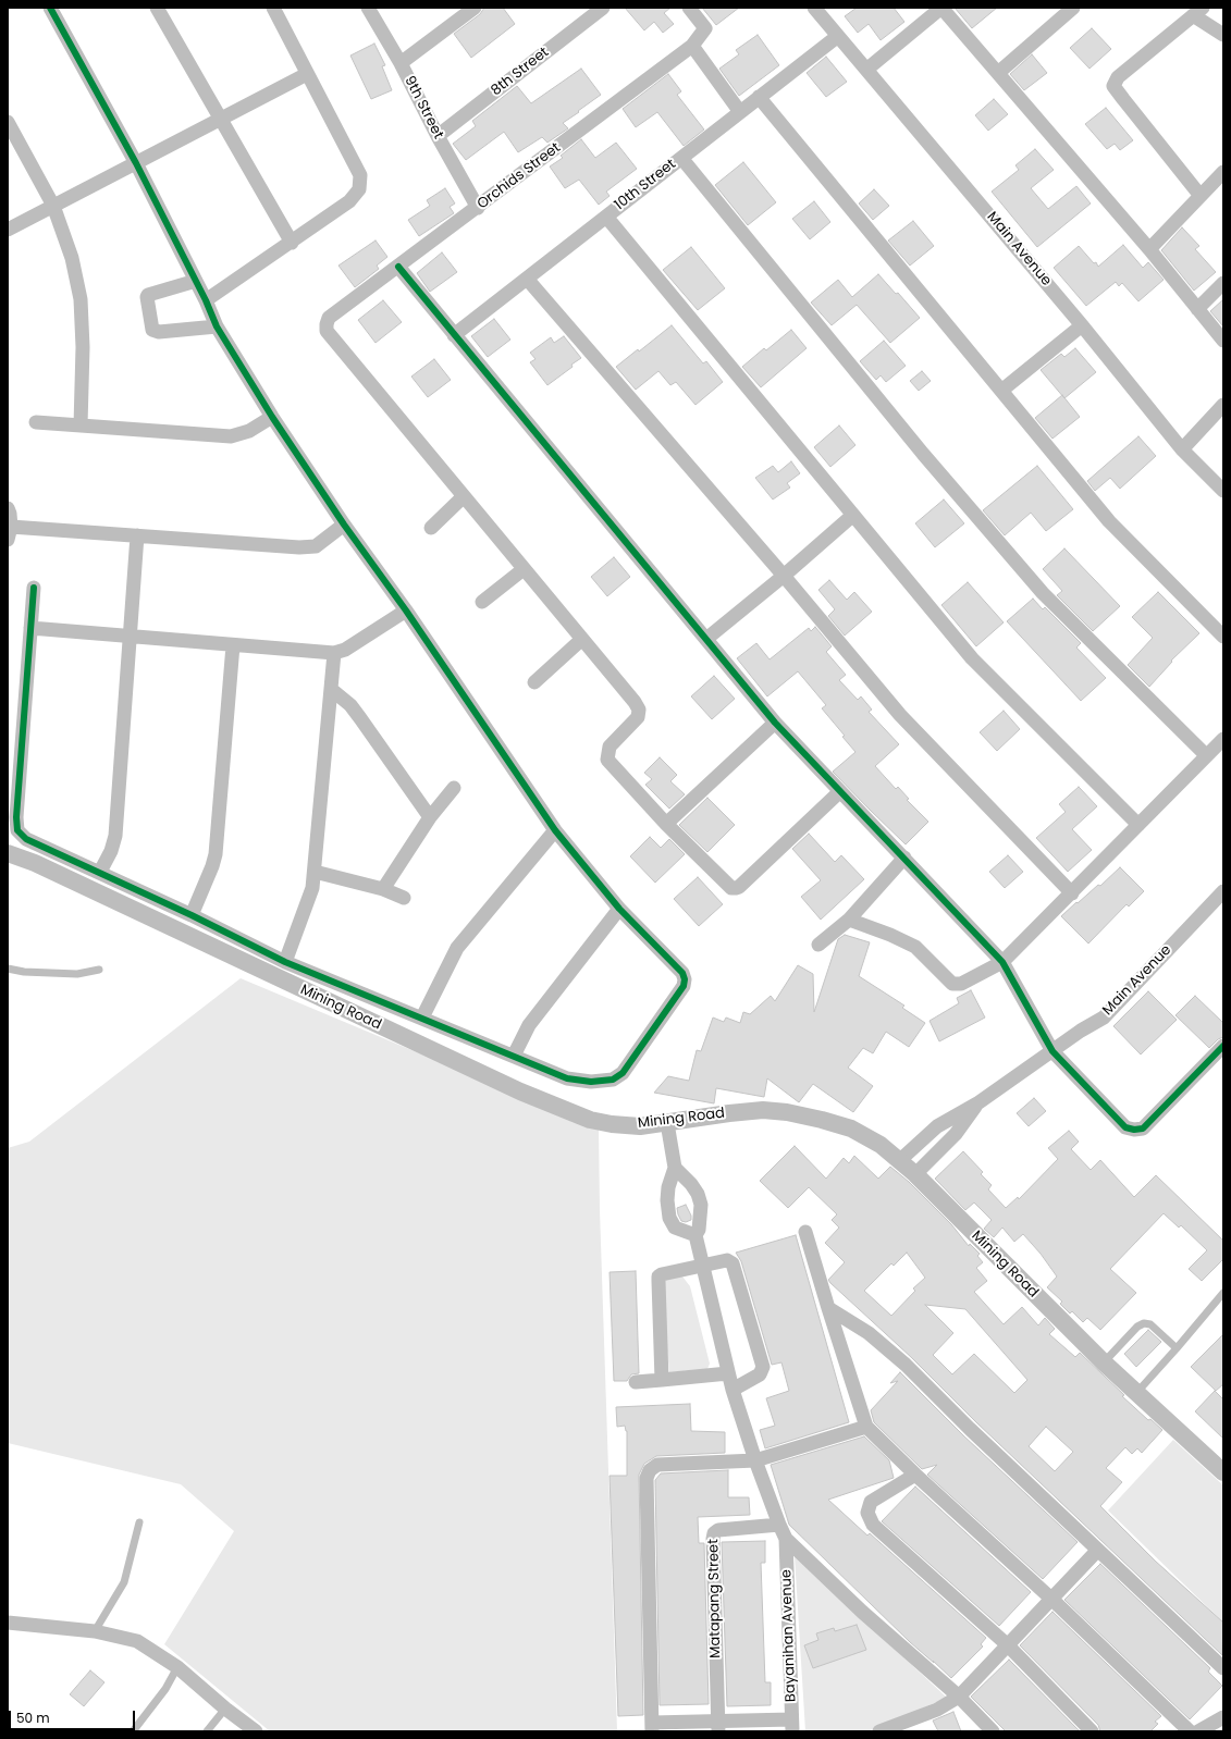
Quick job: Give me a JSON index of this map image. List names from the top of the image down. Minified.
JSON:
{"streets":{"street":["8th Street","9th Street","Orchids Street","10th Street","Main Avenue","Mining Road","Matapang Street","Bayanihan Avenue"]},"crossings":[["8th Street","9th Street"],["9th Street","Orchids Street"],["10th Street","Main Avenue"],["Main Avenue","Mining Road"]],"scale_bar":"50 m"}
